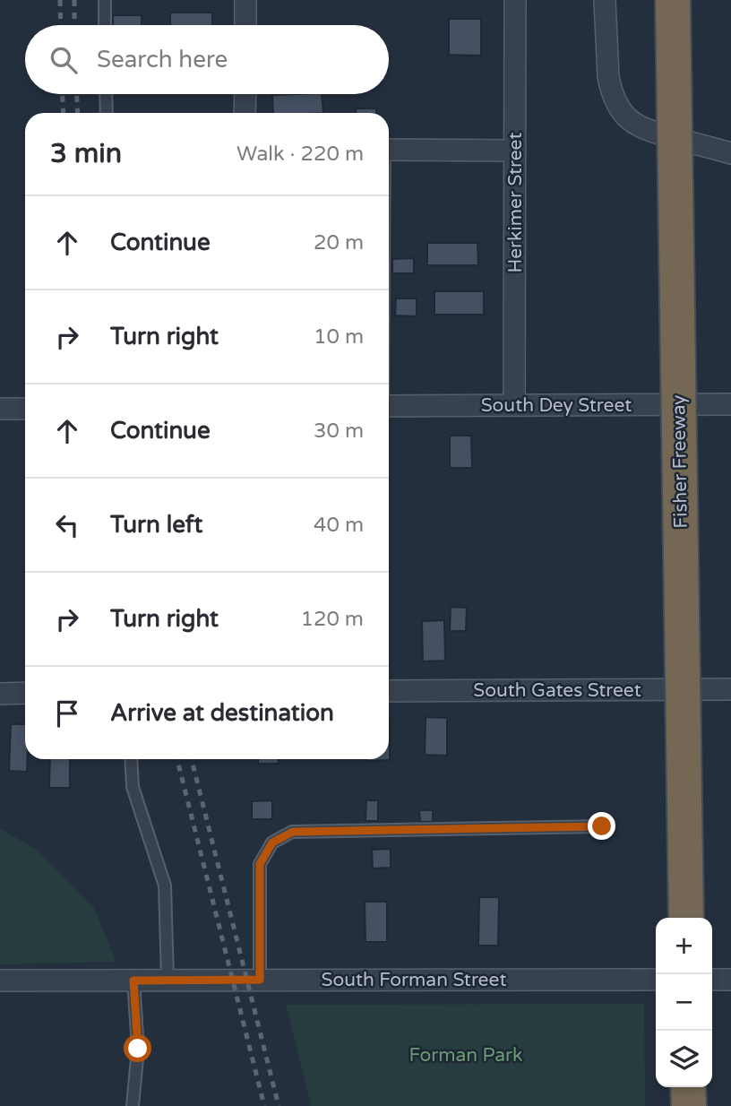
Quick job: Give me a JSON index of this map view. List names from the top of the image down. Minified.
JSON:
{"streets":{"highway":["Fisher Freeway"],"street":["Herkimer Street","South Dey Street","South Gates Street","South Forman Street"]},"crossings":[["Herkimer Street","South Dey Street"]],"parks":["Forman Park"],"page":{"search":"Search here","heading":["3 min","Walk · 220 m"],"list":[["Continue","20 m"],["Turn right","10 m"],["Continue","30 m"],["Turn left","40 m"],["Turn right","120 m"],"Arrive at destination"],"map_buttons":["+","−"]}}
